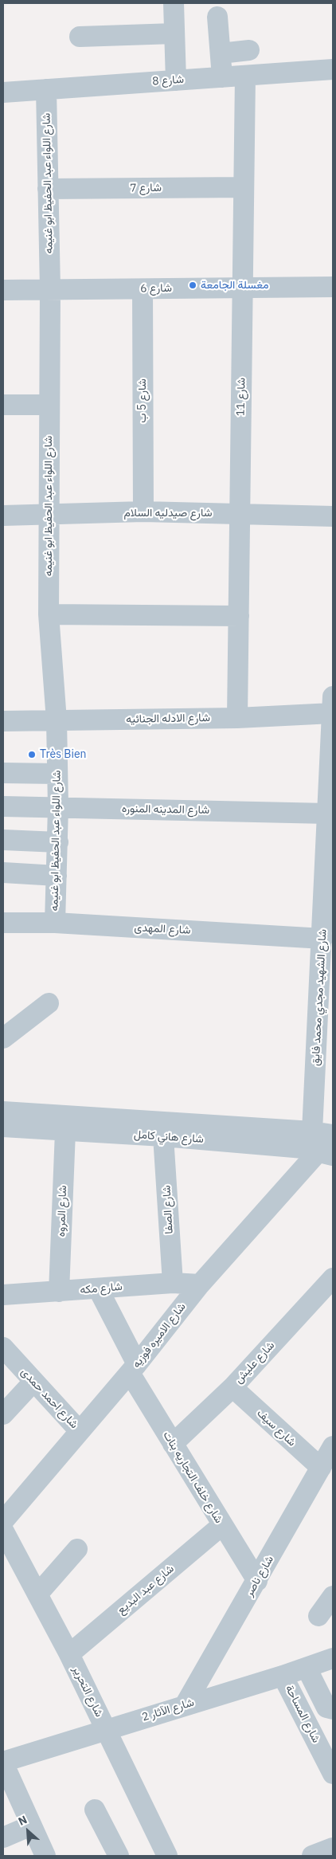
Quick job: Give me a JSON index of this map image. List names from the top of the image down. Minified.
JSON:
{"streets":{"street":["شارع 8","شارع اللواء عبد الحفيظ ابو غنيمه","شارع 7","شارع 6","شارع 11","شارع 5 ب","شارع صيدليه السلام","شارع الادله الجنائيه","شارع المدينه المنوره","شارع المهدى","شارع الشهيد مجدي محمد فايق","شارع هاني كامل","شارع الصفا","شارع المروه","شارع مكه","شارع الاميره فوزيه","شارع عليش","شارع احمد حمدى","شارع سيف","شارع خلف التجاريه بنات","شارع ناصر","شارع عبد البديع","شارع التحرير","شارع الآثار 2","شارع المساحة"]},"crossings":[["شارع 8","شارع اللواء عبد الحفيظ ابو غنيمه"],["شارع 8","شارع 11"],["شارع اللواء عبد الحفيظ ابو غنيمه","شارع 7"],["شارع اللواء عبد الحفيظ ابو غنيمه","شارع 6"],["شارع اللواء عبد الحفيظ ابو غنيمه","شارع صيدليه السلام"],["شارع اللواء عبد الحفيظ ابو غنيمه","شارع الادله الجنائيه"],["شارع اللواء عبد الحفيظ ابو غنيمه","شارع المدينه المنوره"],["شارع اللواء عبد الحفيظ ابو غنيمه","شارع المهدى"],["شارع 7","شارع 11"],["شارع 6","شارع 11"],["شارع 6","شارع 5 ب"],["شارع 11","شارع صيدليه السلام"],["شارع 11","شارع الادله الجنائيه"],["شارع 5 ب","شارع صيدليه السلام"],["شارع الادله الجنائيه","شارع الشهيد مجدي محمد فايق"],["شارع المدينه المنوره","شارع الشهيد مجدي محمد فايق"],["شارع المهدى","شارع الشهيد مجدي محمد فايق"],["شارع الشهيد مجدي محمد فايق","شارع هاني كامل"],["شارع هاني كامل","شارع الصفا"],["شارع هاني كامل","شارع المروه"],["شارع هاني كامل","شارع الاميره فوزيه"],["شارع الصفا","شارع مكه"],["شارع المروه","شارع مكه"],["شارع مكه","شارع الاميره فوزيه"],["شارع مكه","شارع خلف التجاريه بنات"],["شارع الاميره فوزيه","شارع احمد حمدى"],["شارع الاميره فوزيه","شارع خلف التجاريه بنات"],["شارع عليش","شارع سيف"],["شارع عليش","شارع خلف التجاريه بنات"],["شارع سيف","شارع ناصر"],["شارع خلف التجاريه بنات","شارع ناصر"],["شارع خلف التجاريه بنات","شارع عبد البديع"],["شارع ناصر","شارع الآثار 2"],["شارع عبد البديع","شارع التحرير"],["شارع التحرير","شارع الآثار 2"],["شارع الآثار 2","شارع المساحة"]],"places":["مغسلة الجامعة","Très Bien"],"north":"top left"}
